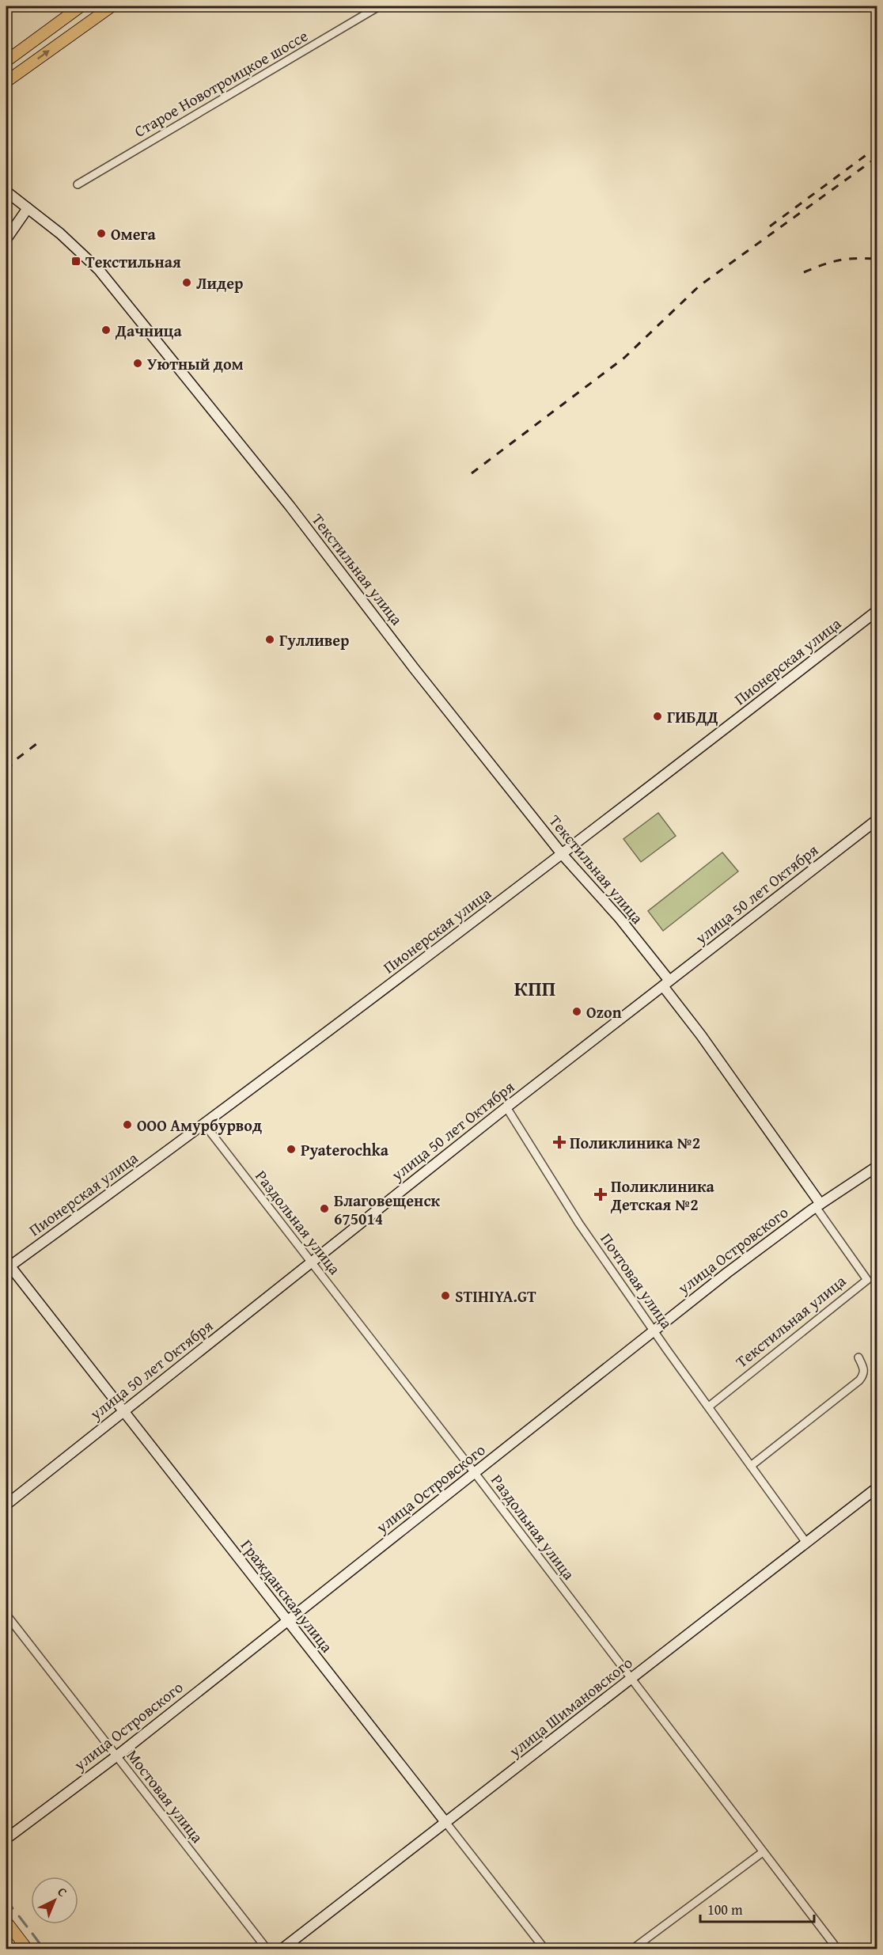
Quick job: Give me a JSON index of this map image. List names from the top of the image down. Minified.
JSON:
{"streets":{"street":["Старое Новотроицкое шоссе","Текстильная улица","Пионерская улица","улица 50 лет Октября","Раздольная улица","улица Островского","Почтовая улица","Гражданская улица","улица Шимановского","Мостовая улица"]},"crossings":[["Текстильная улица","Пионерская улица"],["Текстильная улица","улица 50 лет Октября"],["Текстильная улица","улица Островского"],["Текстильная улица","Почтовая улица"],["Пионерская улица","Раздольная улица"],["Пионерская улица","Гражданская улица"],["улица 50 лет Октября","Раздольная улица"],["улица 50 лет Октября","Почтовая улица"],["улица 50 лет Октября","Гражданская улица"],["Раздольная улица","улица Островского"],["Раздольная улица","улица Шимановского"],["улица Островского","Почтовая улица"],["улица Островского","Гражданская улица"],["улица Островского","Мостовая улица"],["Почтовая улица","улица Шимановского"],["Гражданская улица","улица Шимановского"]],"districts":["КПП"],"places":{"other":["Омега","Лидер","Дачница","Уютный дом","Гулливер","ГИБДД","Ozon","ООО Амурбурвод","Pyaterochka","Благовещенск 675014","STIHIYA.GT"],"transit":["Текстильная"],"health":["Поликлиника №2","Поликлиника Детская №2"]},"scale_bar":"100 m","north":"top right"}
